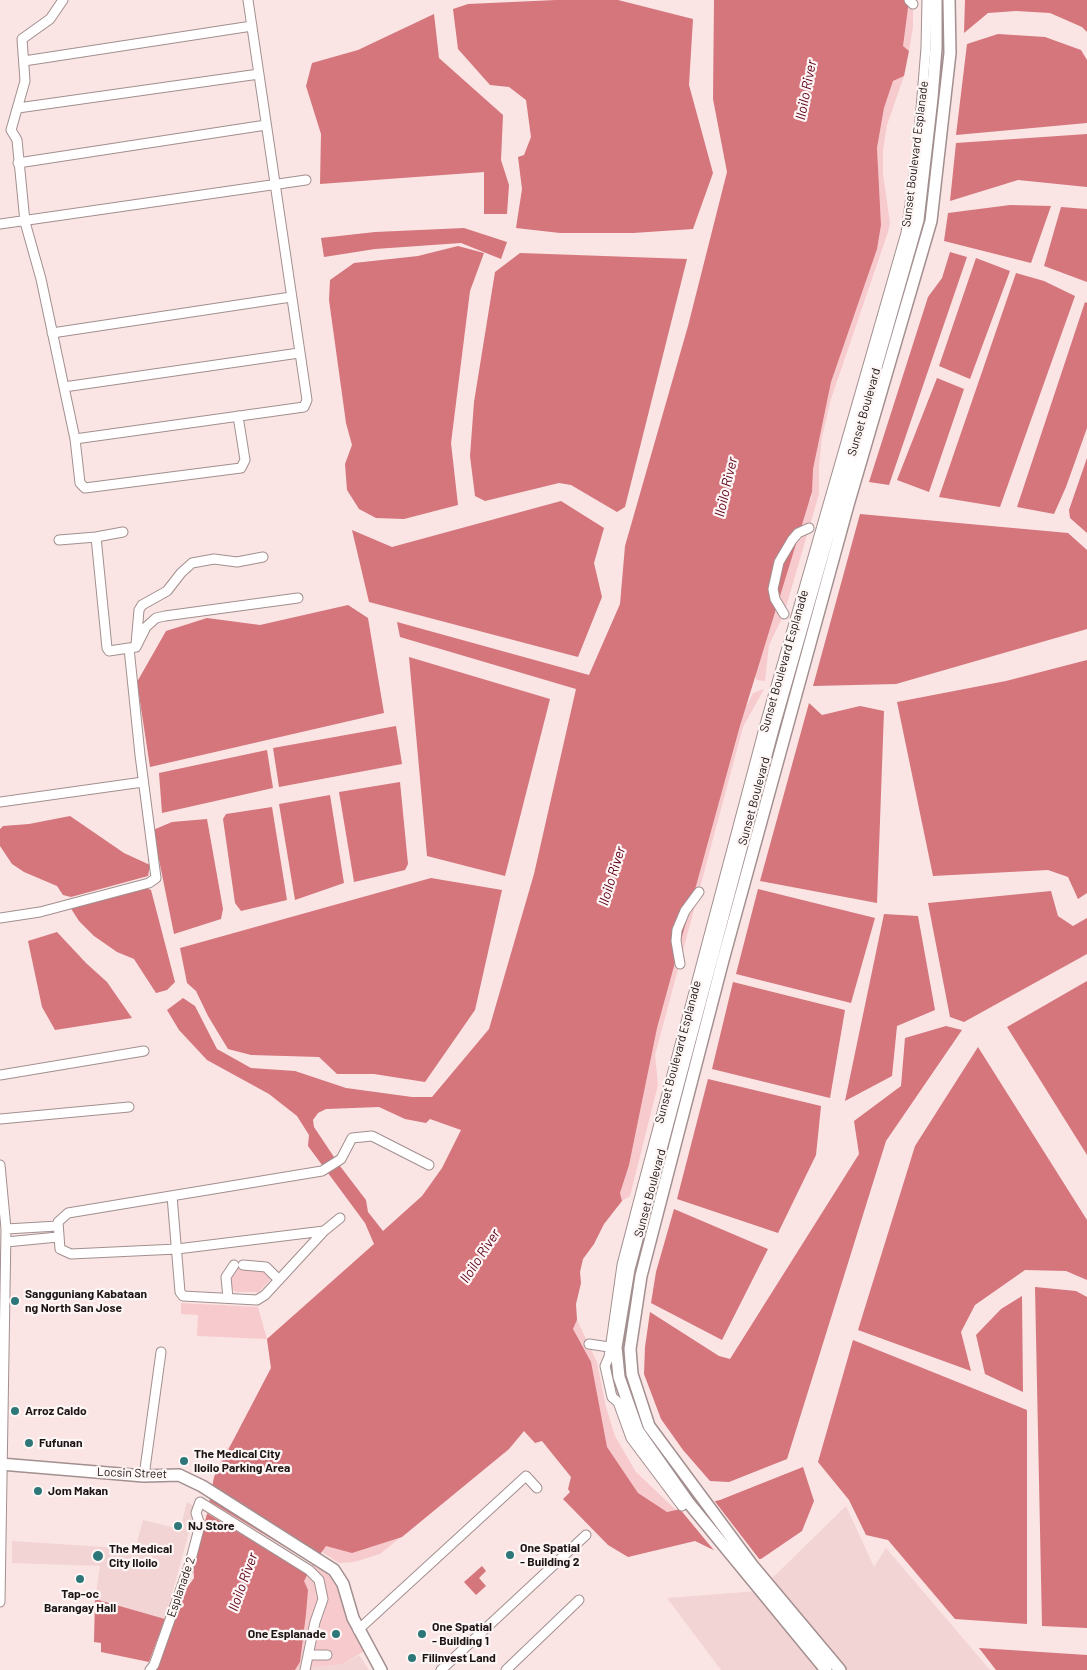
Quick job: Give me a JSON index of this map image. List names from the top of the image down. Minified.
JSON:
{"streets":{"main road":["Sunset Boulevard","Locsin Street"],"street":["Sunset Boulevard Esplanade","Esplanade 2"]},"crossings":[["Sunset Boulevard Esplanade","Sunset Boulevard"]],"water":["Iloilo River"],"places":["Sangguniang Kabataan ng North San Jose","Arroz Caldo","Fufunan","The Medical City Iloilo Parking Area","Jom Makan","NJ Store","One Spatial - Building 2","The Medical City Iloilo","Tap-oc Barangay Hall","One Esplanade","One Spatial - Building 1","Filinvest Land"]}
